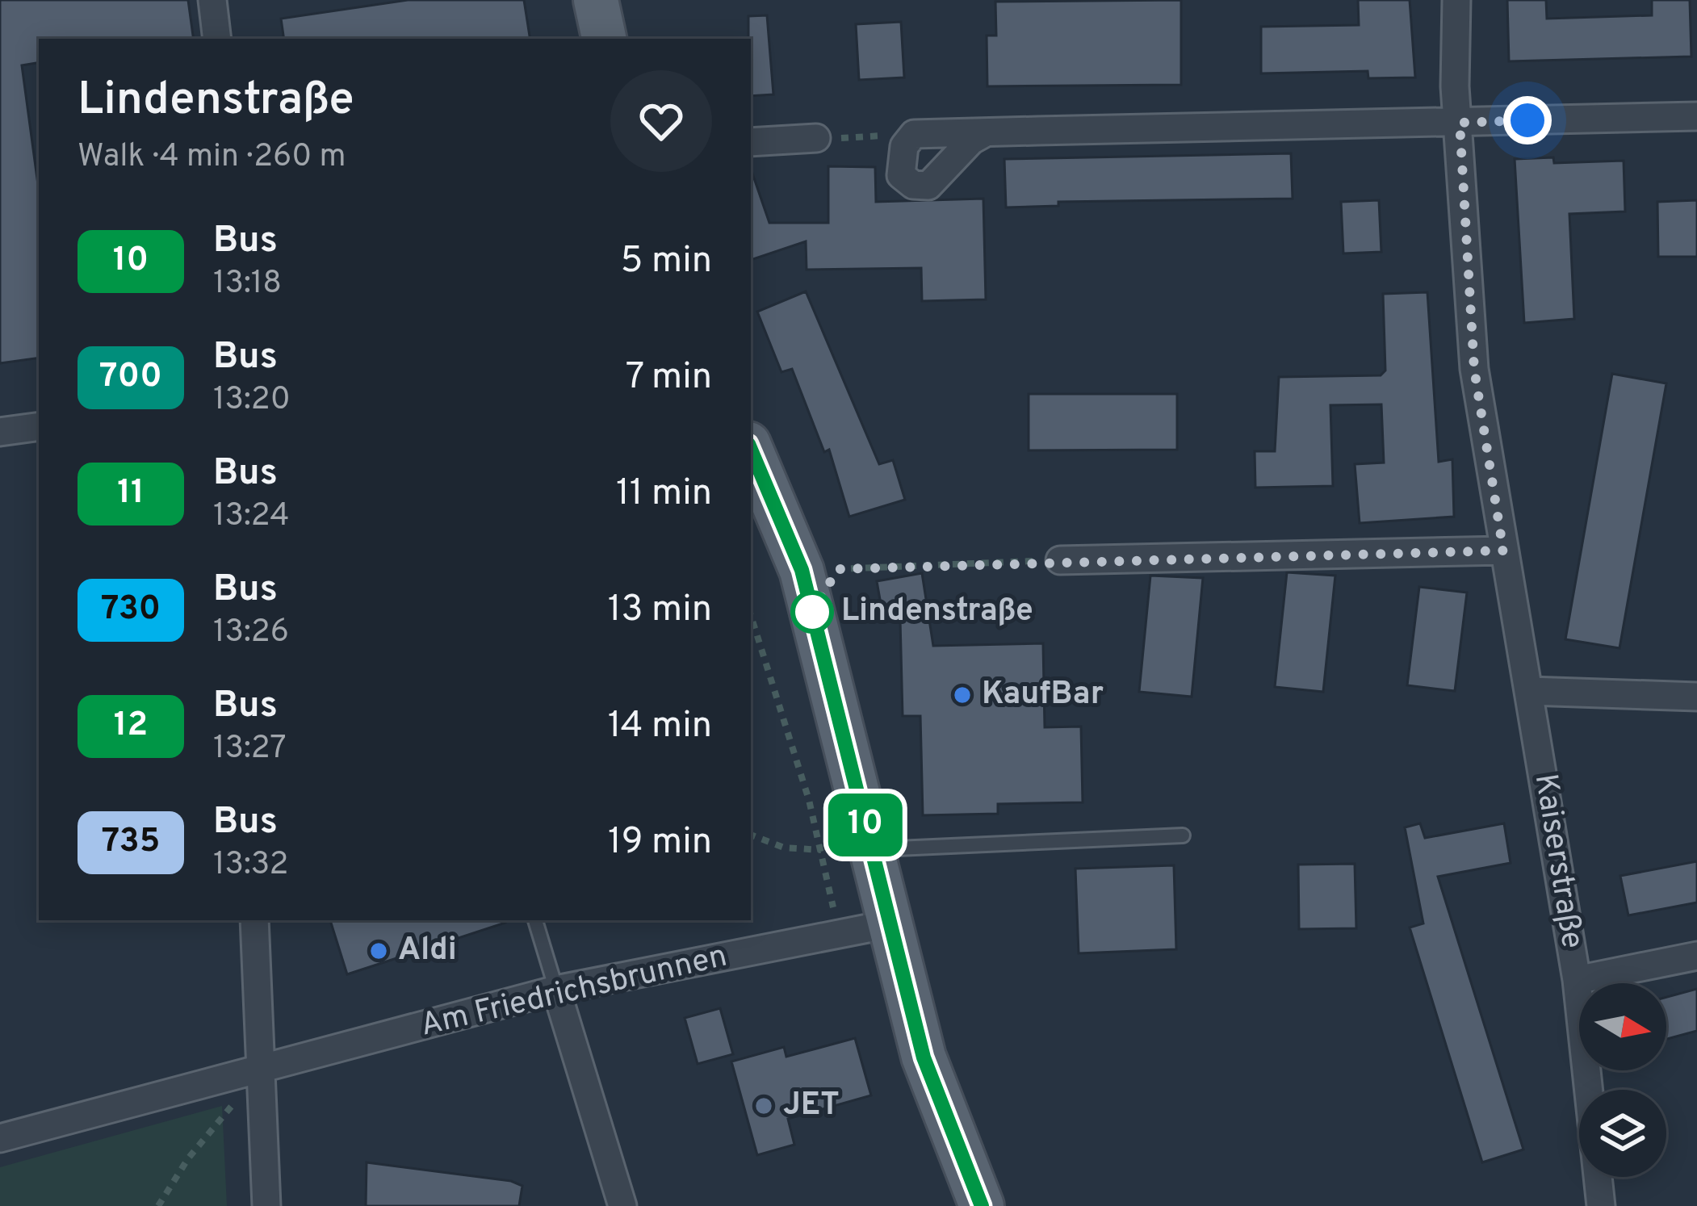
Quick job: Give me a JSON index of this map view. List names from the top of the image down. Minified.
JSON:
{"streets":{"street":["Kaiserstraße","Am Friedrichsbrunnen"]},"places":["Lindenstraße","KaufBar","Aldi","JET"],"lines":["bus line 10"],"north":"right","page":{"on_map":"10","heading":["Lindenstraße","Walk · 4 min · 260 m"],"list":[{"mark":"10","name":"Bus","note":"13:18","value":"5 min"},{"mark":"700","name":"Bus","note":"13:20","value":"7 min"},{"mark":"11","name":"Bus","note":"13:24","value":"11 min"},{"mark":"730","name":"Bus","note":"13:26","value":"13 min"},{"mark":"12","name":"Bus","note":"13:27","value":"14 min"},{"mark":"735","name":"Bus","note":"13:32","value":"19 min"}]}}
